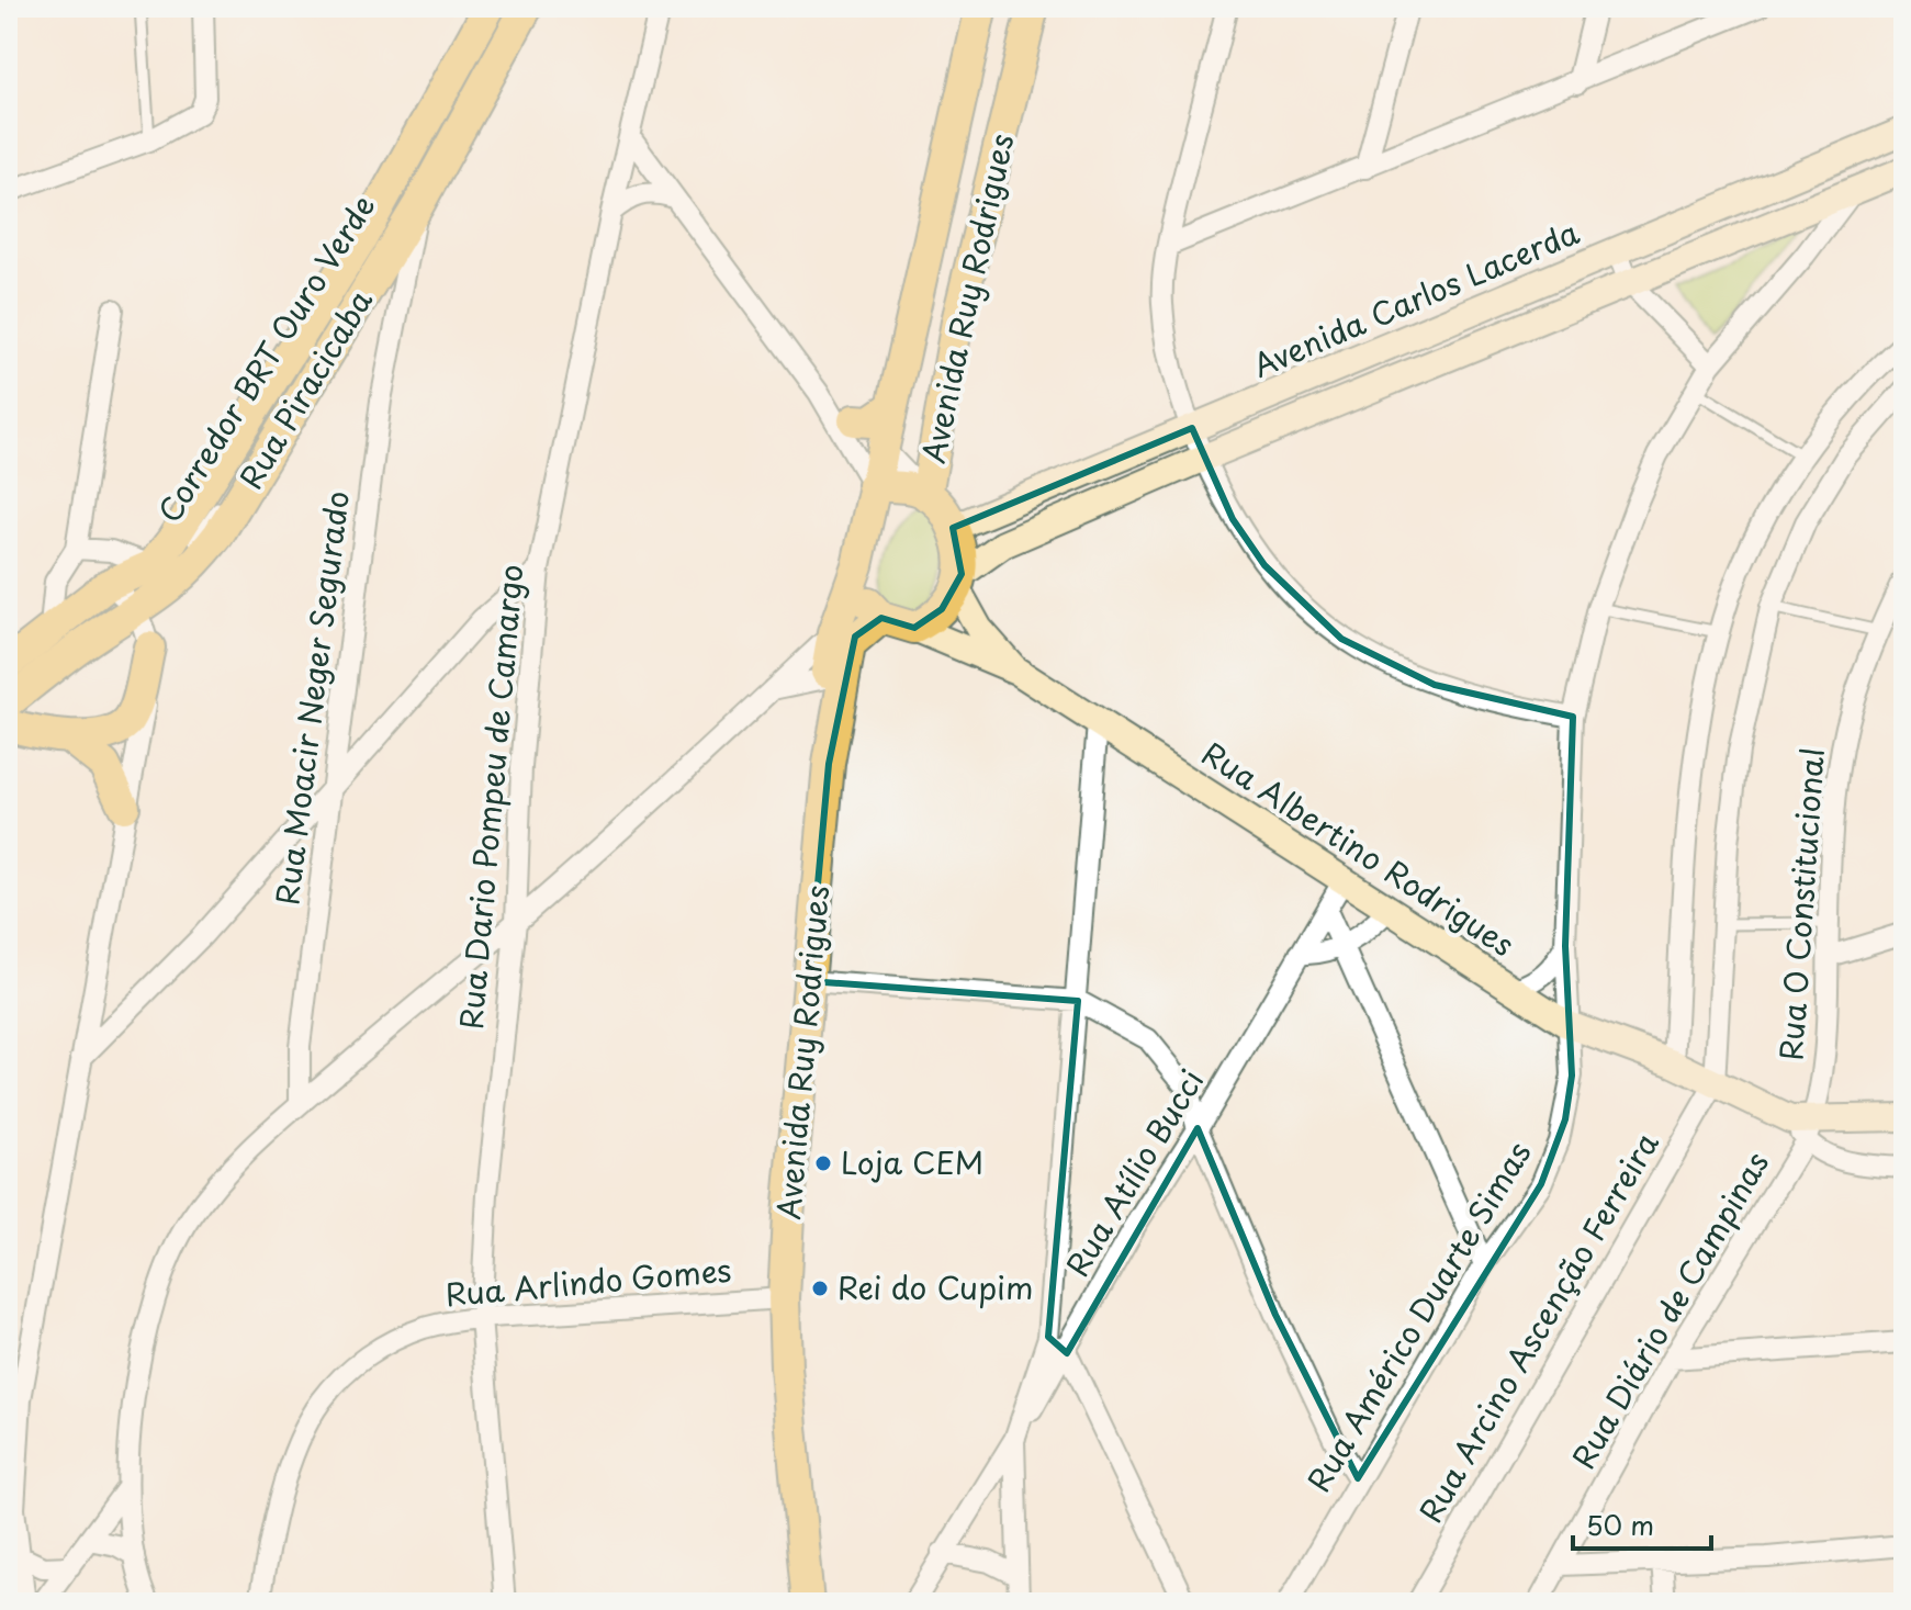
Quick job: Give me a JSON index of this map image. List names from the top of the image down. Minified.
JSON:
{"streets":{"main road":["Avenida Ruy Rodrigues","Avenida Carlos Lacerda","Rua Piracicaba","Rua Albertino Rodrigues"],"street":["Rua Moacir Neger Segurado","Rua Dario Pompeu de Camargo","Rua O Constitucional","Rua Atílio Bucci","Rua Arlindo Gomes","Rua Diário de Campinas","Rua Américo Duarte Simas","Rua Arcino Ascenção Ferreira"],"lane":["Corredor BRT Ouro Verde"]},"crossings":[["Avenida Ruy Rodrigues","Avenida Carlos Lacerda"],["Avenida Ruy Rodrigues","Rua Albertino Rodrigues"],["Avenida Ruy Rodrigues","Rua Arlindo Gomes"],["Avenida Carlos Lacerda","Rua Albertino Rodrigues"],["Avenida Carlos Lacerda","Rua Américo Duarte Simas"],["Corredor BRT Ouro Verde","Rua Piracicaba"],["Rua Piracicaba","Rua Moacir Neger Segurado"],["Rua Dario Pompeu de Camargo","Rua Arlindo Gomes"],["Rua Albertino Rodrigues","Rua O Constitucional"],["Rua Albertino Rodrigues","Rua Atílio Bucci"],["Rua Albertino Rodrigues","Rua Diário de Campinas"],["Rua Albertino Rodrigues","Rua Américo Duarte Simas"],["Rua Albertino Rodrigues","Rua Arcino Ascenção Ferreira"],["Rua O Constitucional","Rua Diário de Campinas"]],"places":["Loja CEM","Rei do Cupim"],"scale_bar":"50 m"}
